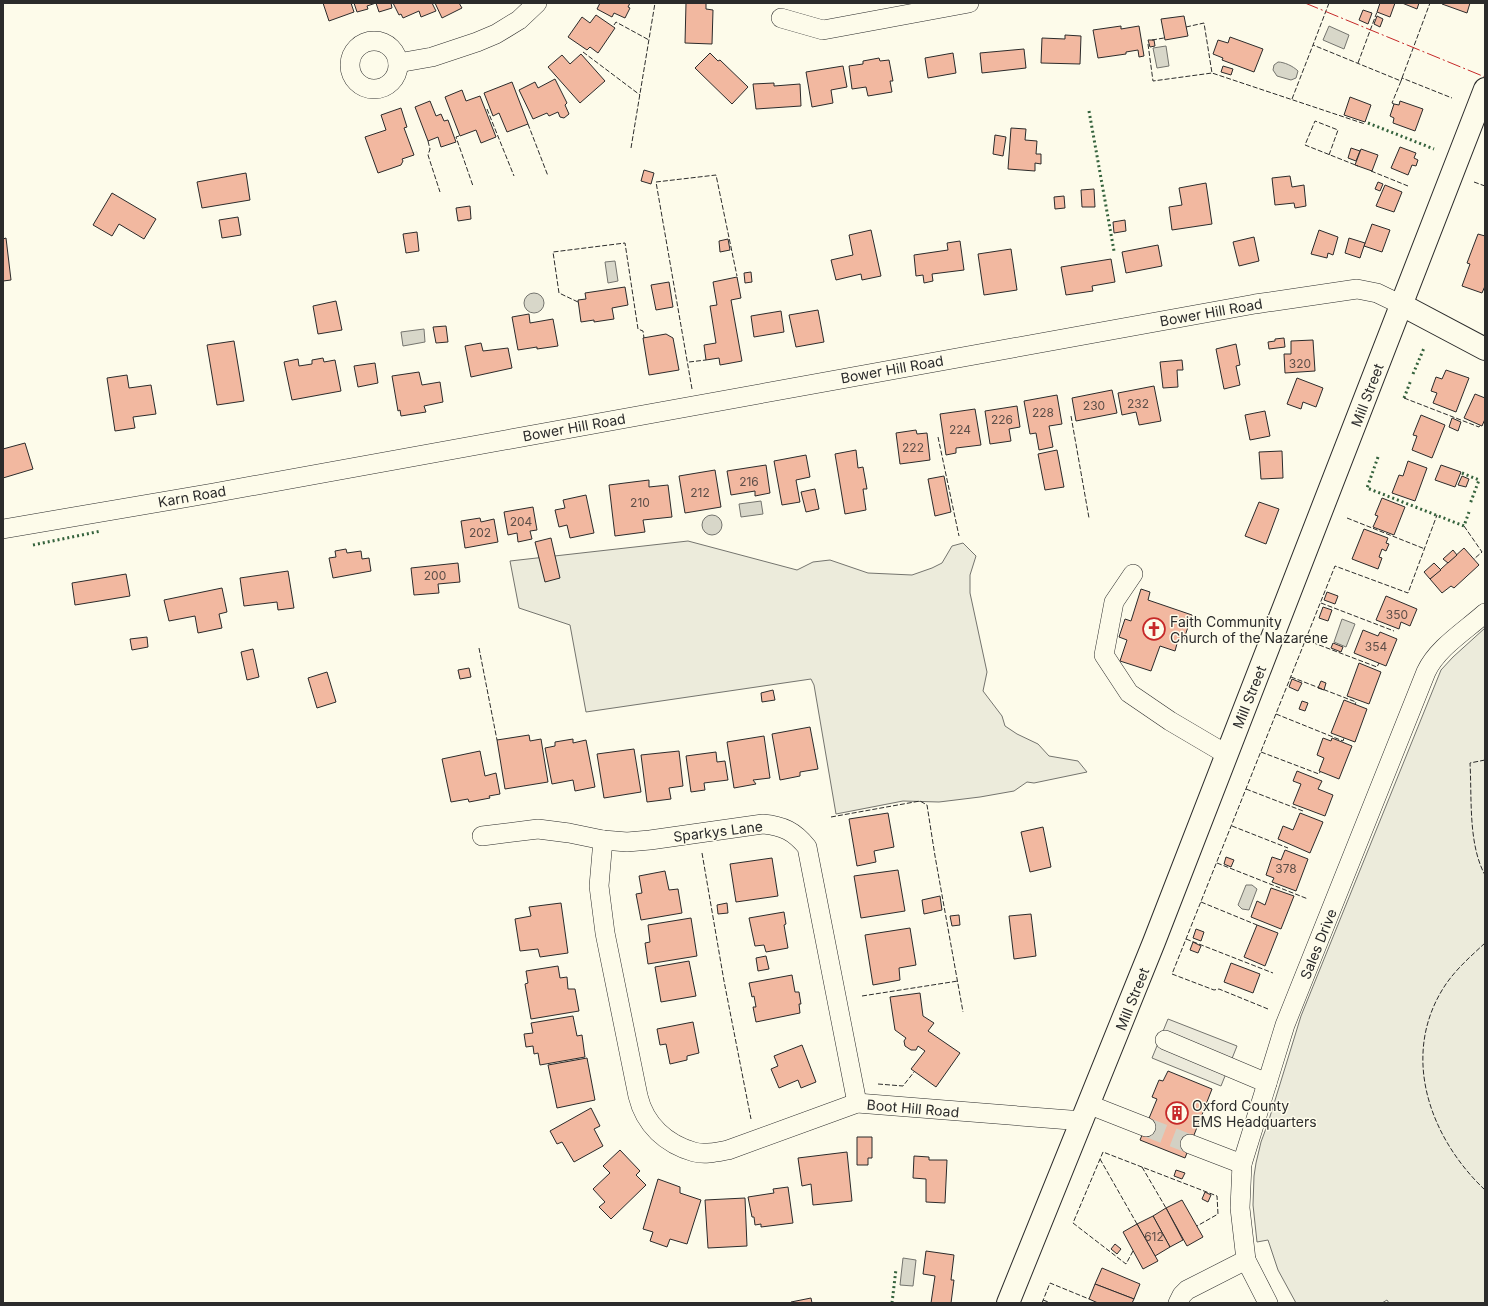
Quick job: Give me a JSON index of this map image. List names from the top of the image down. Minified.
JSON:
{"streets":{"main road":["Mill Street"],"street":["Bower Hill Road","Karn Road","Sparkys Lane","Sales Drive","Boot Hill Road"]},"crossings":[["Bower Hill Road","Mill Street"],["Bower Hill Road","Karn Road"],["Mill Street","Boot Hill Road"],["Sparkys Lane","Boot Hill Road"]],"places":{"church":["Faith Community Church of the Nazarene"],"building":["Oxford County EMS Headquarters"]},"house_numbers":["320","232","230","228","226","224","222","216","212","210","204","202","200","350","354","378","612"]}
